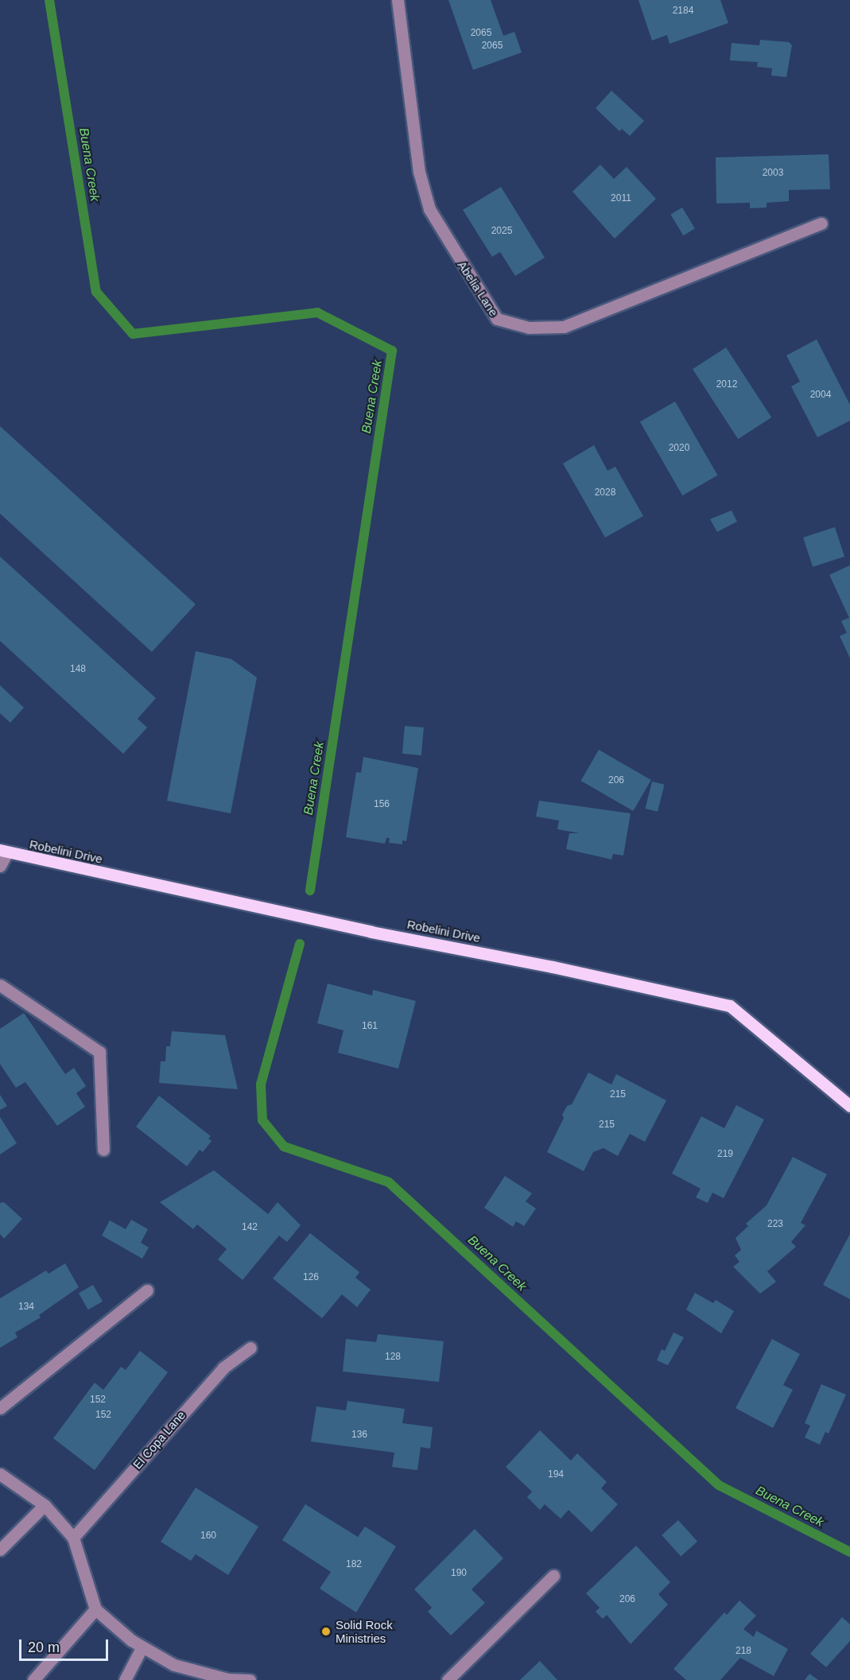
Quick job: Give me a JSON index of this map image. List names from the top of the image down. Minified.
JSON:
{"streets":{"main road":["Robelini Drive"],"street":["Abelia Lane","El Copa Lane"]},"water":["Buena Creek"],"places":["Solid Rock Ministries"],"house_numbers":["2184","2065","2065","2003","2011","2025","2012","2004","2020","2028","148","206","156","161","215","215","219","223","142","126","134","128","152","152","136","194","160","182","190","206","218"],"scale_bar":"20 m"}
